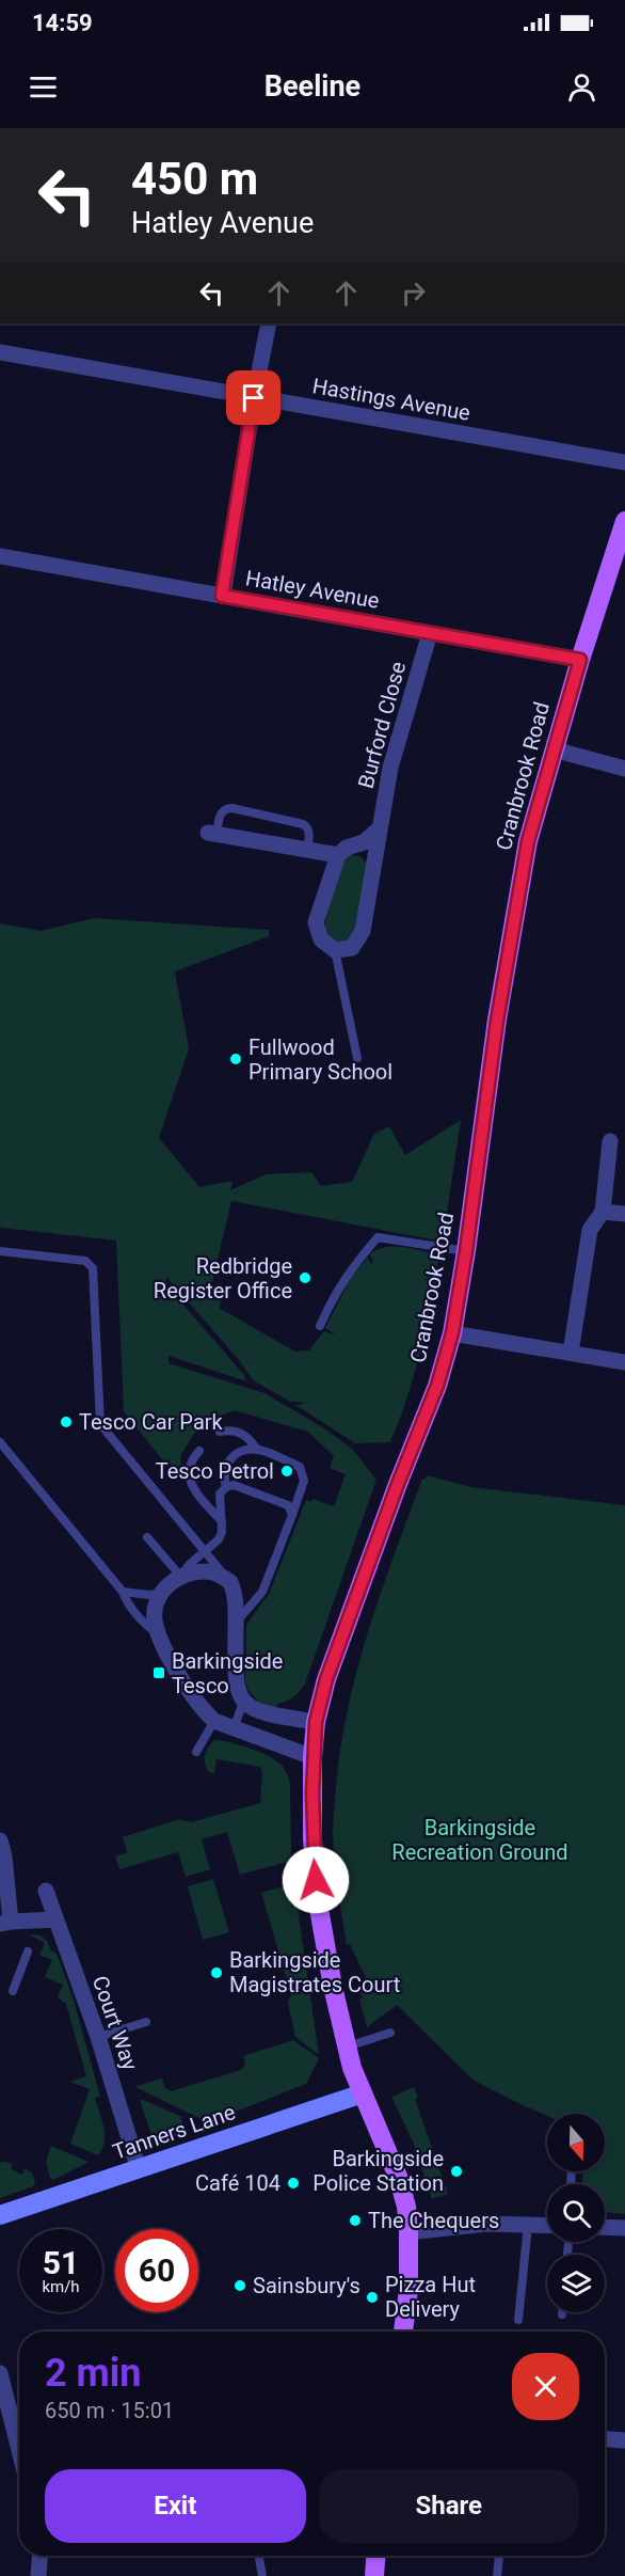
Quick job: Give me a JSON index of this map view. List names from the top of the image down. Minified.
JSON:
{"streets":{"main road":["Cranbrook Road"],"street":["Hastings Avenue","Hatley Avenue","Burford Close","Court Way","Tanners Lane"]},"crossings":[["Hatley Avenue","Burford Close"],["Hatley Avenue","Cranbrook Road"],["Cranbrook Road","Tanners Lane"],["Court Way","Tanners Lane"]],"parks":["Barkingside Recreation Ground"],"places":{"other":["Fullwood Primary School","Redbridge Register Office","Tesco Car Park","Tesco Petrol","Barkingside Magistrates Court","Barkingside Police Station","Café 104","The Chequers","Sainsbury's","Pizza Hut Delivery"],"transit":["Barkingside Tesco"]},"north":"bottom","page":{"status":"14:59","header":"Beeline","turn":["450 m","Hatley Avenue"],"speed":"51 km/h","limit":"60","heading":["2 min","650 m · 15:01"],"buttons":["Exit","Share"]}}
